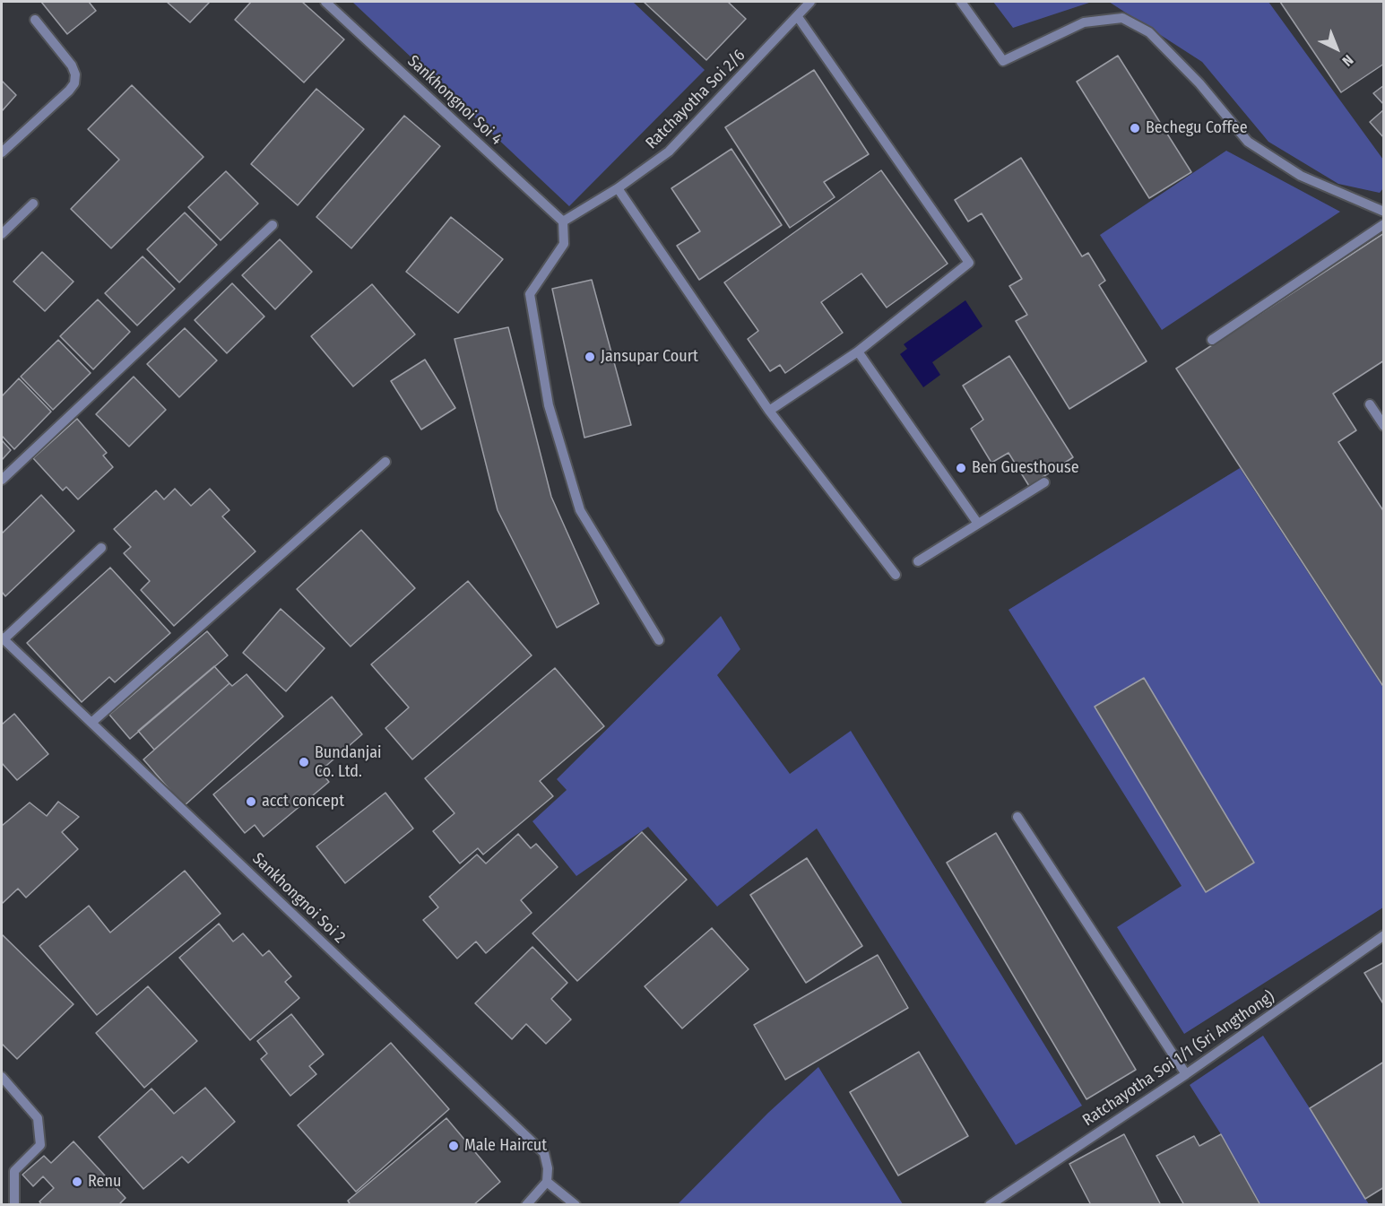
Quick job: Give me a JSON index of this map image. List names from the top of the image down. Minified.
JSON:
{"streets":{"street":["Ratchayotha Soi 2/6","Sankhongnoi Soi 4","Sankhongnoi Soi 2","Ratchayotha Soi 1/1 (Sri Angthong)"]},"crossings":[["Ratchayotha Soi 2/6","Sankhongnoi Soi 4"]],"places":["Bechegu Coffee","Jansupar Court","Ben Guesthouse","Bundanjai Co. Ltd.","acct concept","Male Haircut","Renu"],"north":"bottom right"}
